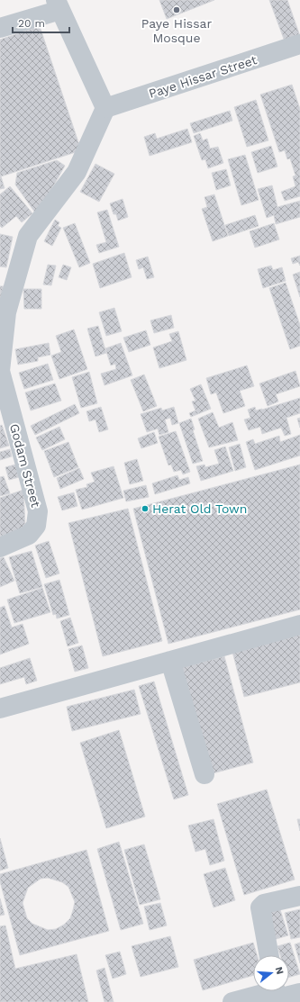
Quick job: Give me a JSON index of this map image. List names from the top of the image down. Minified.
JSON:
{"streets":{"street":["Paye Hissar Street","Godam Street"]},"crossings":[["Paye Hissar Street","Godam Street"]],"places":["Paye Hissar Mosque","Herat Old Town"],"scale_bar":"20 m","north":"right"}
